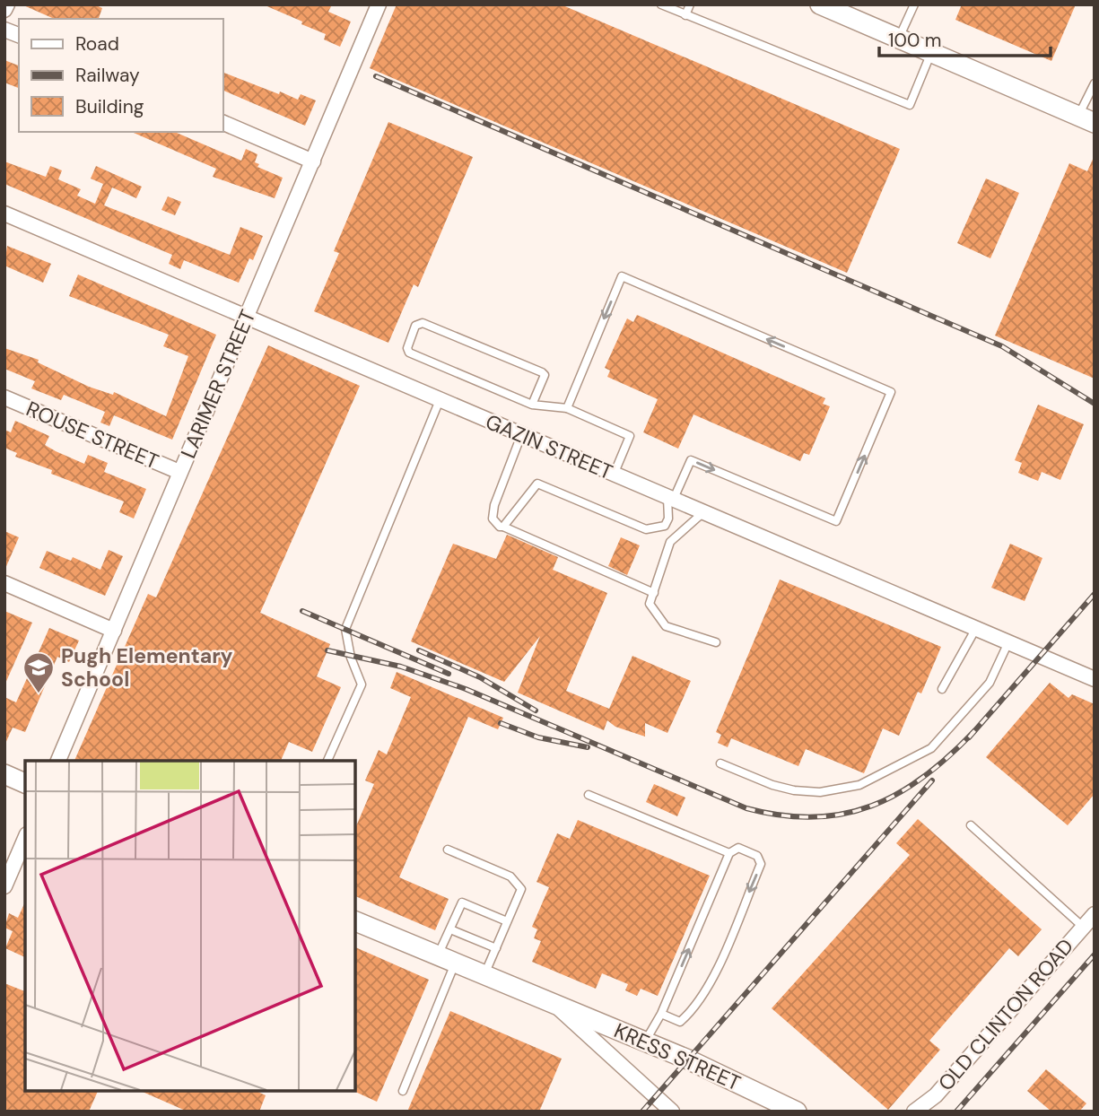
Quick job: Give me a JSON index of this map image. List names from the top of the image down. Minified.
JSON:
{"streets":{"street":["LARIMER STREET","ROUSE STREET","GAZIN STREET","OLD CLINTON ROAD","KRESS STREET"]},"crossings":[["LARIMER STREET","ROUSE STREET"],["LARIMER STREET","GAZIN STREET"]],"places":{"school or university":["Pugh Elementary School"]},"legend":["Road","Railway","Building"],"scale_bar":"100 m"}
